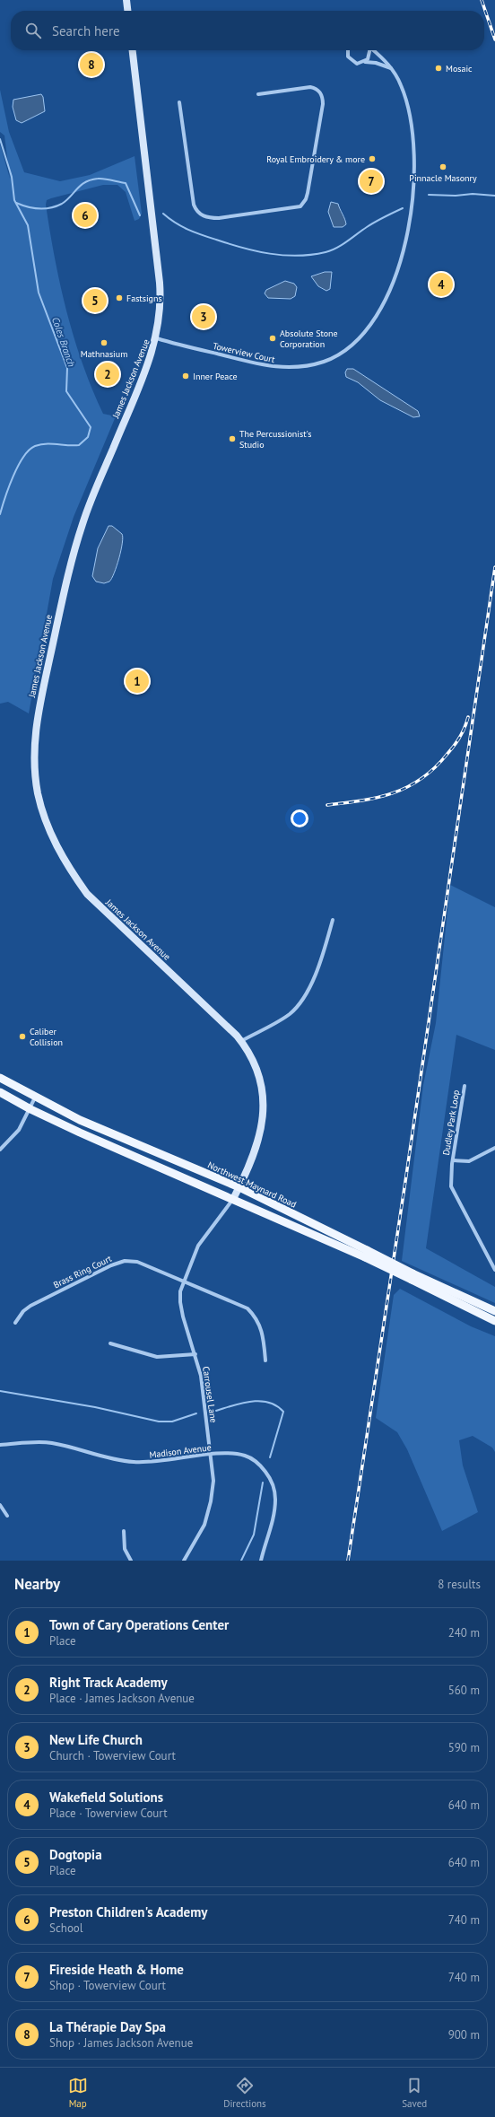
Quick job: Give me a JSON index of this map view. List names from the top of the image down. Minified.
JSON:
{"streets":{"main road":["Northwest Maynard Road"],"street":["Towerview Court","James Jackson Avenue","Dudley Park Loop","Brass Ring Court","Carrousel Lane","Madison Avenue"]},"crossings":[["Towerview Court","James Jackson Avenue"],["James Jackson Avenue","Northwest Maynard Road"],["James Jackson Avenue","Carrousel Lane"],["Northwest Maynard Road","Carrousel Lane"],["Brass Ring Court","Carrousel Lane"],["Carrousel Lane","Madison Avenue"]],"water":["Coles Branch"],"places":["Mosaic","Royal Embroidery & more","Pinnacle Masonry","Fastsigns","Absolute Stone Corporation","Mathnasium","Inner Peace","The Percussionist's Studio","Caliber Collision"],"page":{"search":"Search here","pins":["8","7","6","4","5","3","2","1"],"heading":["Nearby","8 results"],"list":[{"mark":"1","name":"Town of Cary Operations Center","note":"Place","value":"240 m"},{"mark":"2","name":"Right Track Academy","note":"Place · James Jackson Avenue","value":"560 m"},{"mark":"3","name":"New Life Church","note":"Church · Towerview Court","value":"590 m"},{"mark":"4","name":"Wakefield Solutions","note":"Place · Towerview Court","value":"640 m"},{"mark":"5","name":"Dogtopia","note":"Place","value":"640 m"},{"mark":"6","name":"Preston Children's Academy","note":"School","value":"740 m"},{"mark":"7","name":"Fireside Heath & Home","note":"Shop · Towerview Court","value":"740 m"},{"mark":"8","name":"La Thérapie Day Spa","note":"Shop · James Jackson Avenue","value":"900 m"}],"nav":["Map","Directions","Saved"]}}
